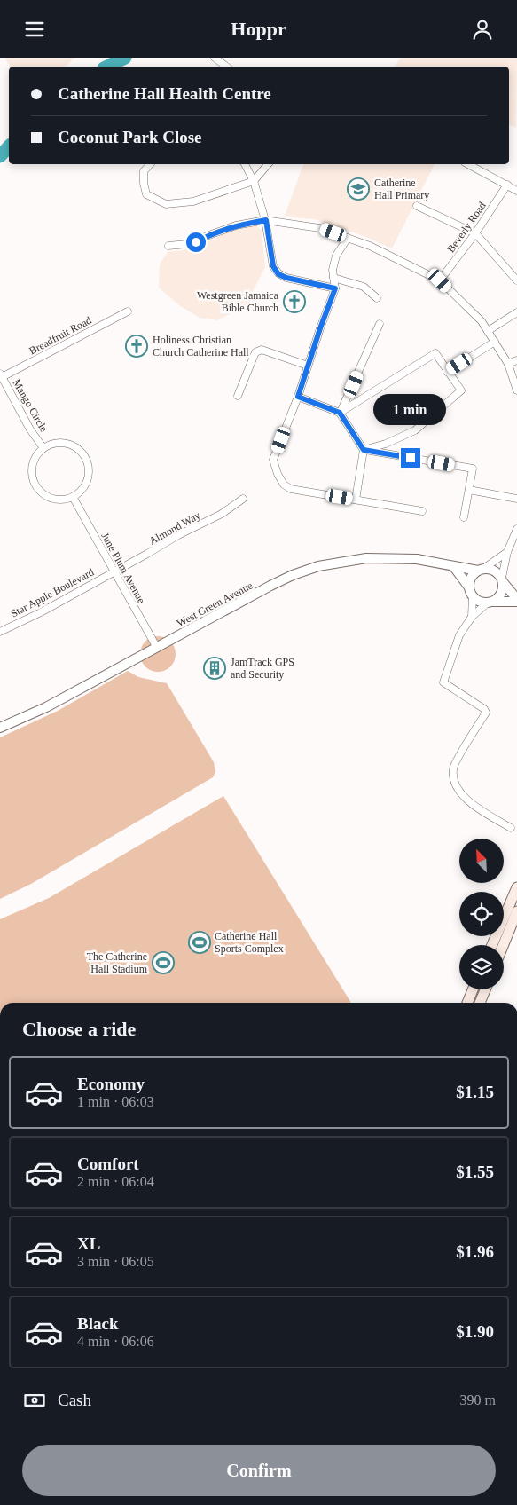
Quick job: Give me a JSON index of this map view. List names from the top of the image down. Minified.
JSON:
{"streets":{"street":["Beverly Road","Breadfruit Road","Mango Circle","Almond Way","June Plum Avenue","Star Apple Boulevard","West Green Avenue"]},"crossings":[["Breadfruit Road","Mango Circle"],["Mango Circle","June Plum Avenue"],["Almond Way","June Plum Avenue"],["Almond Way","Star Apple Boulevard"],["June Plum Avenue","Star Apple Boulevard"],["June Plum Avenue","West Green Avenue"]],"places":{"school or university":["Catherine Hall Primary"],"church":["Westgreen Jamaica Bible Church","Holiness Christian Church Catherine Hall"],"building":["JamTrack GPS and Security"],"sports":["Catherine Hall Sports Complex","The Catherine Hall Stadium"]},"north":"top left","page":{"header":"Hoppr","banner":["Catherine Hall Health Centre","Coconut Park Close"],"bubble":"1 min","heading":"Choose a ride","list":[{"name":"Economy","note":"1 min · 06:03","value":"$1.15"},{"name":"Comfort","note":"2 min · 06:04","value":"$1.55"},{"name":"XL","note":"3 min · 06:05","value":"$1.96"},{"name":"Black","note":"4 min · 06:06","value":"$1.90"}],"pay":["Cash","390 m"],"buttons":"Confirm"}}
